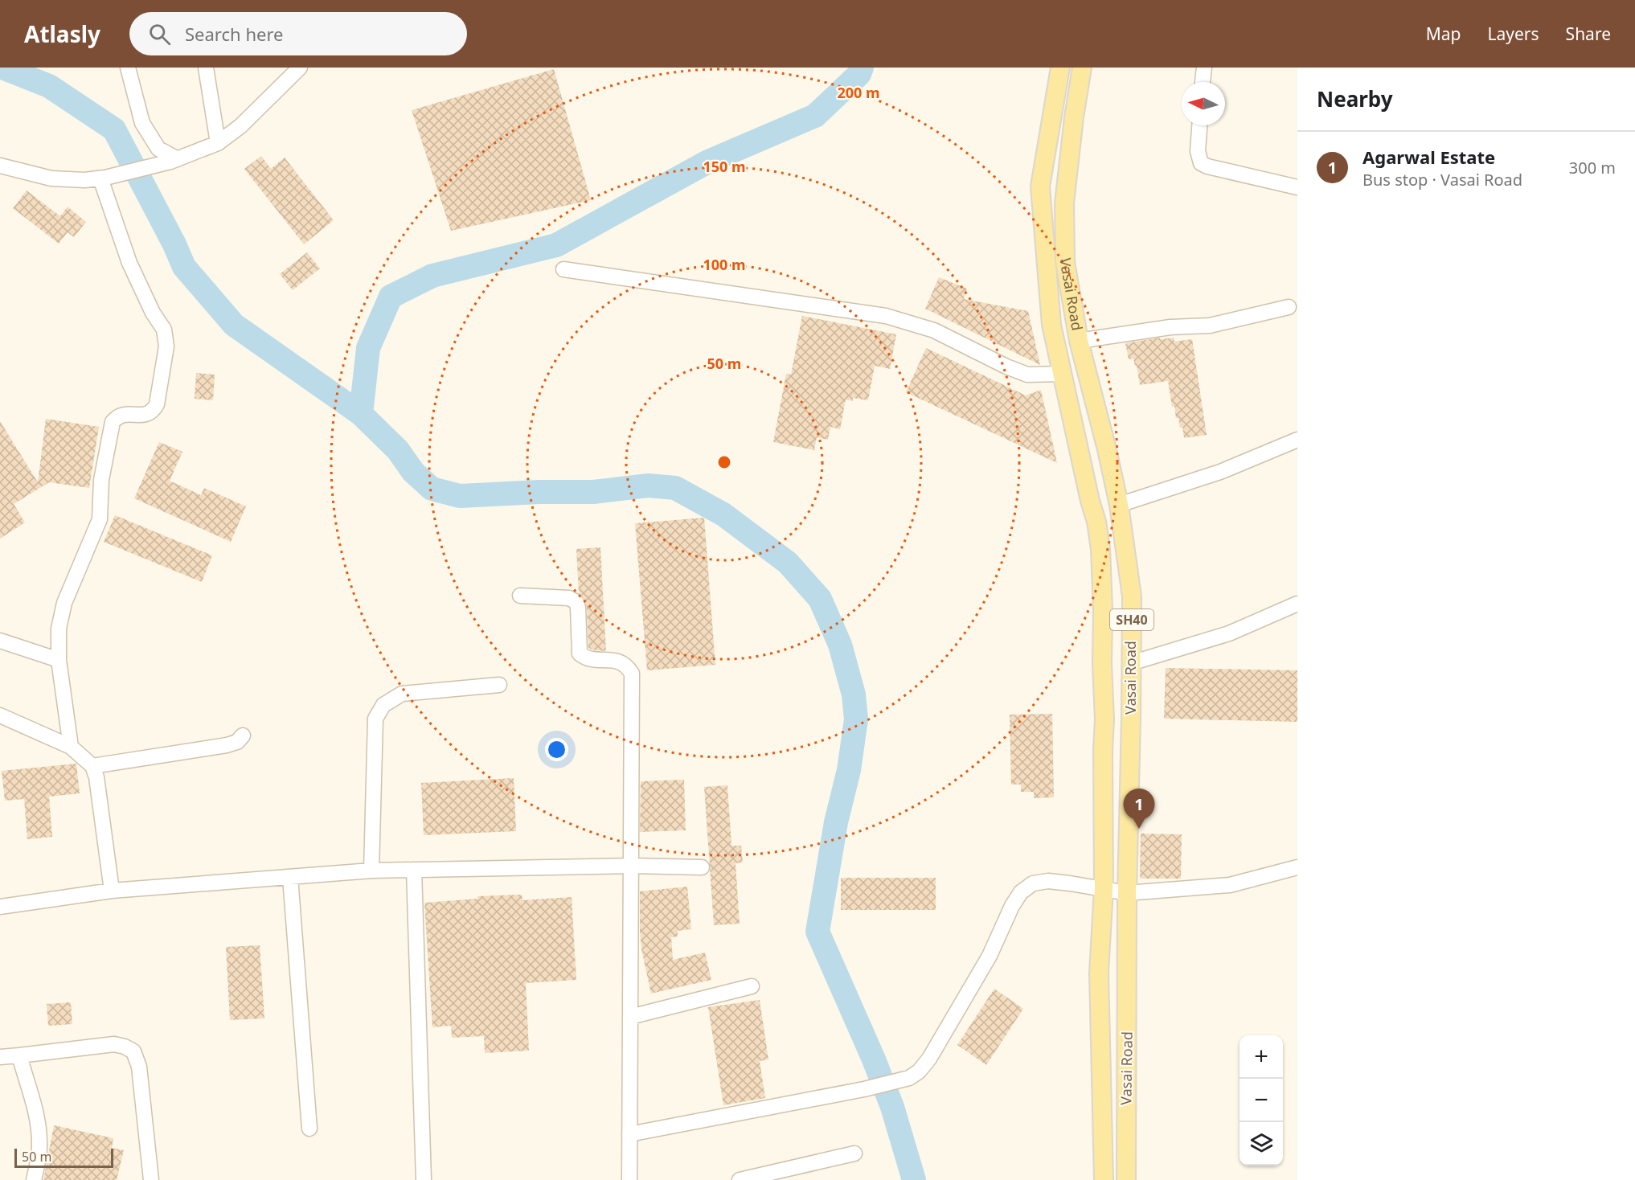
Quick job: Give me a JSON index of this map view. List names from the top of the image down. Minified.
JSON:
{"streets":{"main road":["Vasai Road","SH40"]},"scale_bar":"50 m","north":"left","page":{"header":"Atlasly","search":"Search here","nav":["Map","Layers","Share"],"heading":"Nearby","list":[{"mark":"1","name":"Agarwal Estate","note":"Bus stop · Vasai Road","value":"300 m"}],"pins":"1","map_buttons":["+","−"],"scale":"50 m"},"rings":["200 m","150 m","100 m","50 m"]}
